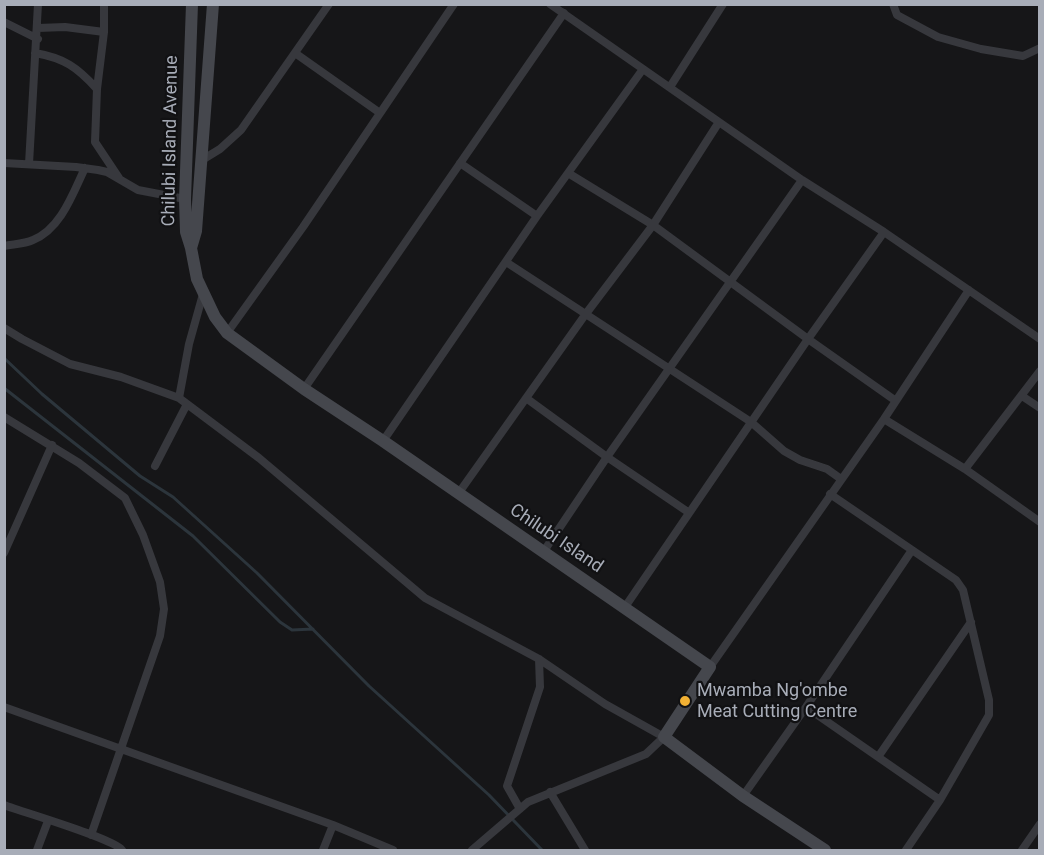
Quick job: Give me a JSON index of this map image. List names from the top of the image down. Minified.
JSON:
{"streets":{"street":["Chilubi Island Avenue","Chilubi Island"]},"crossings":[["Chilubi Island Avenue","Chilubi Island"]],"places":["Mwamba Ng'ombe Meat Cutting Centre"]}
